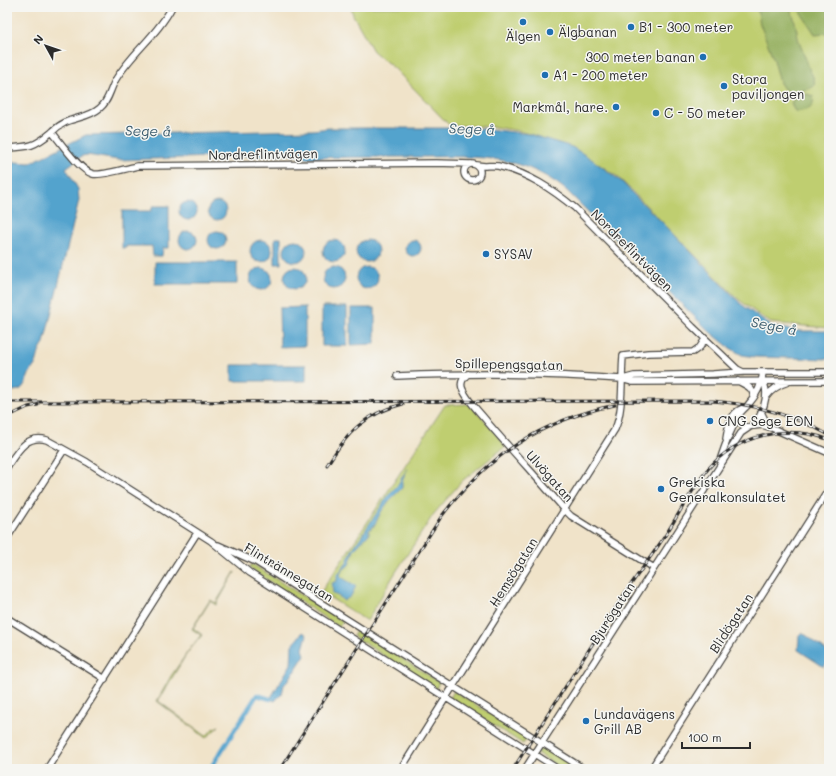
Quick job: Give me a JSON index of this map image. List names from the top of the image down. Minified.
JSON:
{"streets":{"street":["Nordreflintvägen","Spillepengsgatan","Ulvögatan","Flintrännegatan","Hemsögatan","Bjurögatan","Blidögatan"]},"crossings":[["Nordreflintvägen","Spillepengsgatan"],["Nordreflintvägen","Hemsögatan"],["Spillepengsgatan","Ulvögatan"],["Spillepengsgatan","Hemsögatan"],["Spillepengsgatan","Bjurögatan"],["Ulvögatan","Hemsögatan"],["Ulvögatan","Bjurögatan"],["Flintrännegatan","Hemsögatan"],["Flintrännegatan","Bjurögatan"]],"water":["Sege å"],"places":["Älgen","B1 - 300 meter","Älgbanan","300 meter banan","A1 - 200 meter","Stora paviljongen","Markmål, hare.","C - 50 meter","SYSAV","CNG Sege EON","Grekiska Generalkonsulatet","Lundavägens Grill AB"],"scale_bar":"100 m","north":"top left"}
